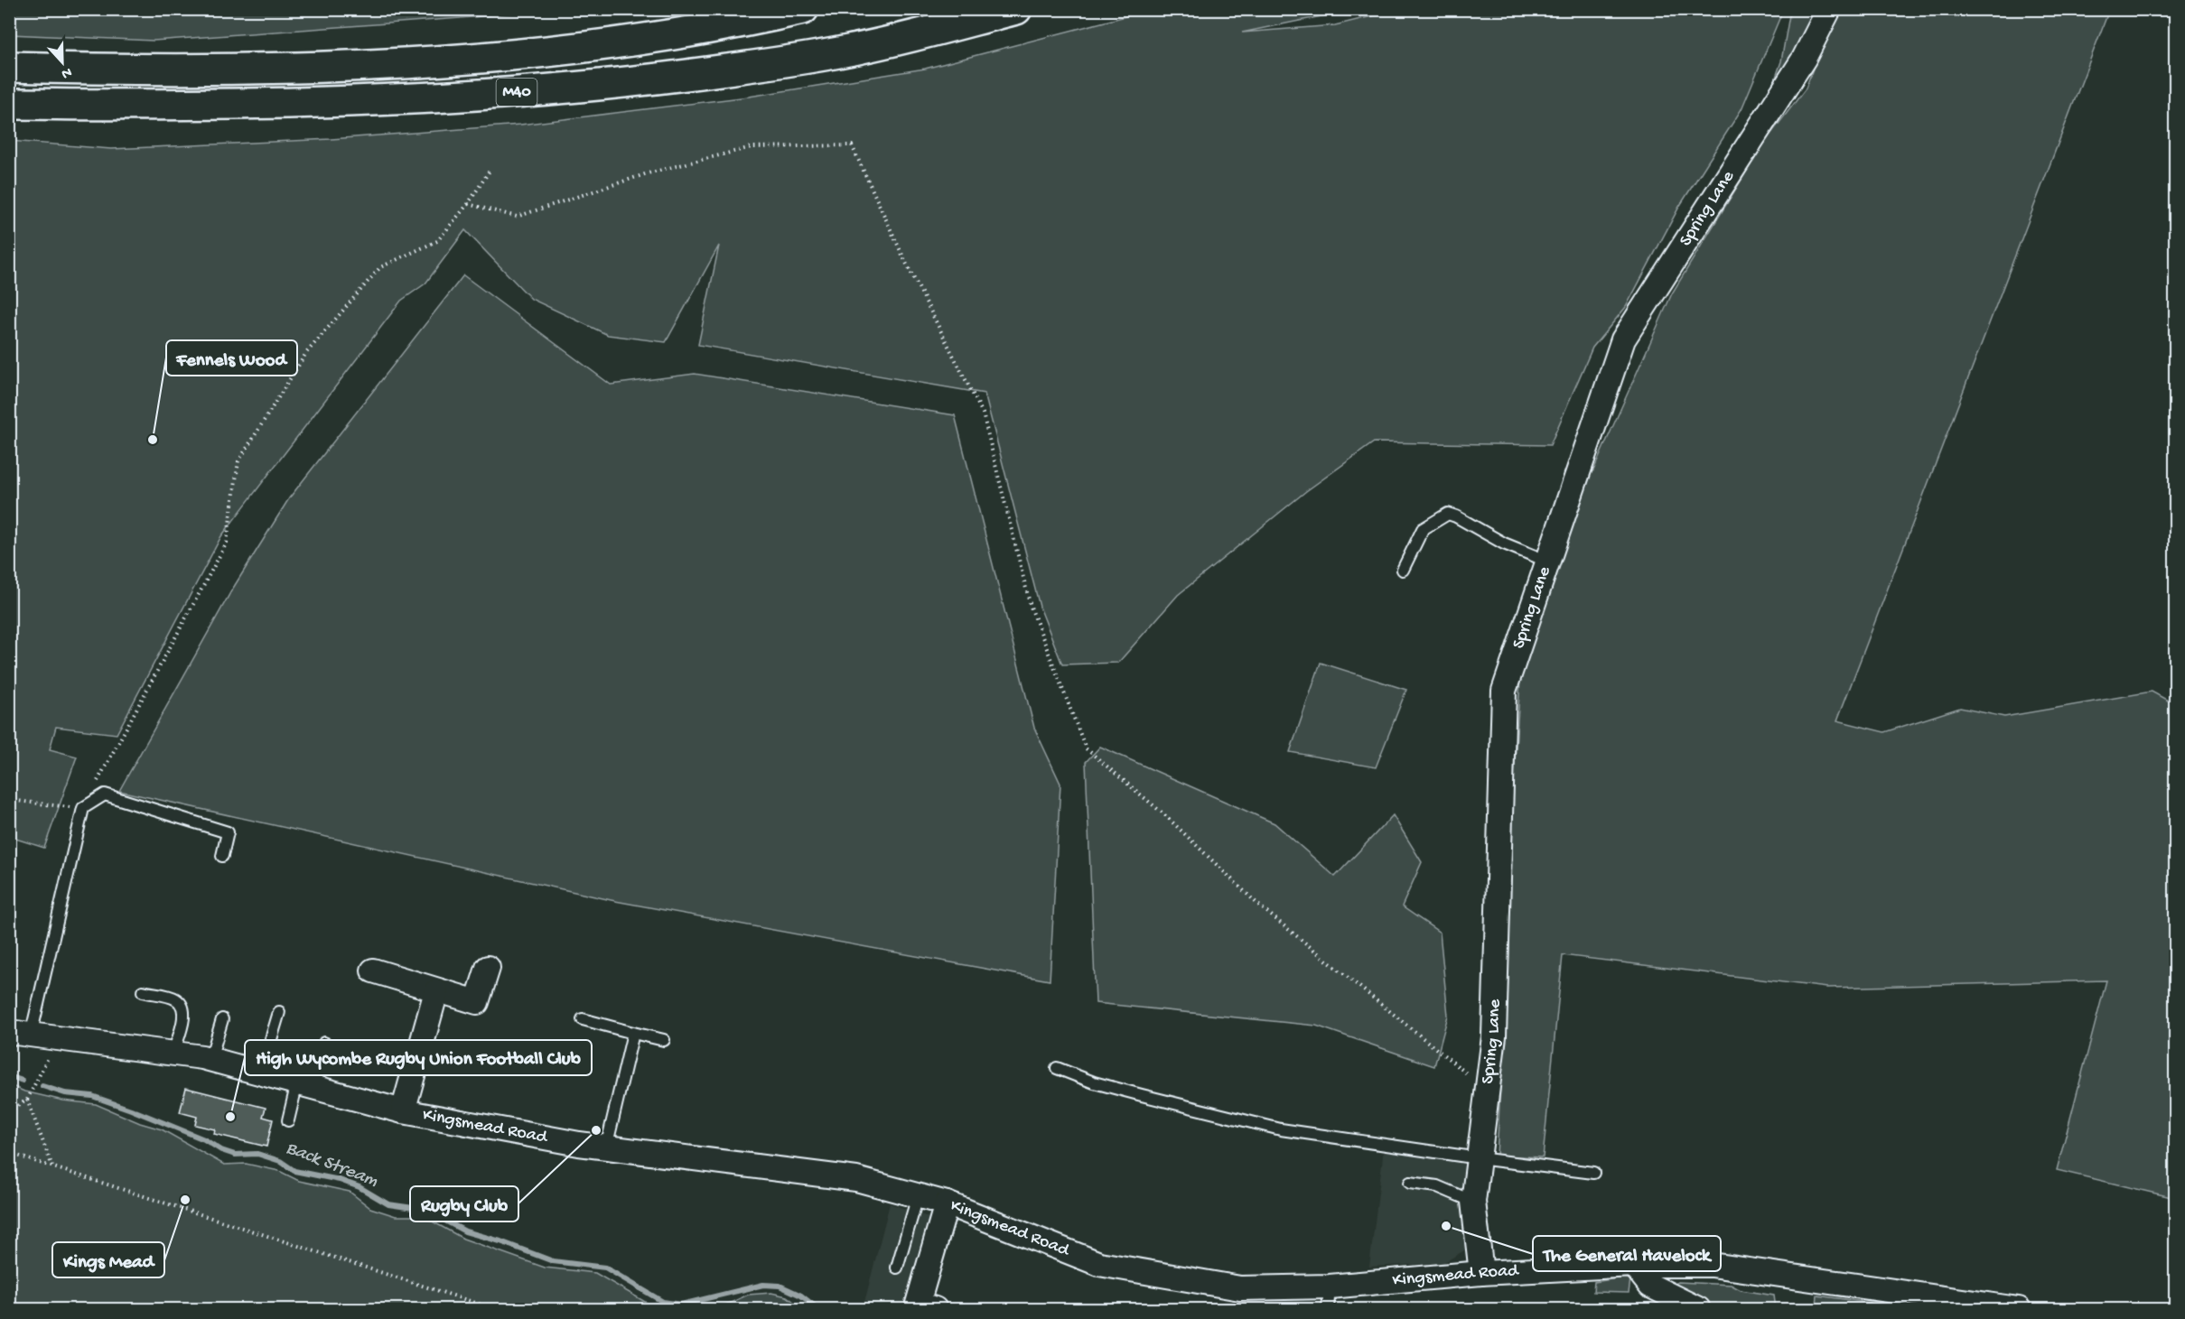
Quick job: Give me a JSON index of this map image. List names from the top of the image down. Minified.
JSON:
{"streets":{"highway":["M40"],"street":["Spring Lane","Kingsmead Road"]},"crossings":[["Spring Lane","Kingsmead Road"]],"water":["Back Stream"],"places":["Fennels Wood","High Wycombe Rugby Union Football Club","Rugby Club","Kings Mead","The General Havelock"],"north":"bottom"}
